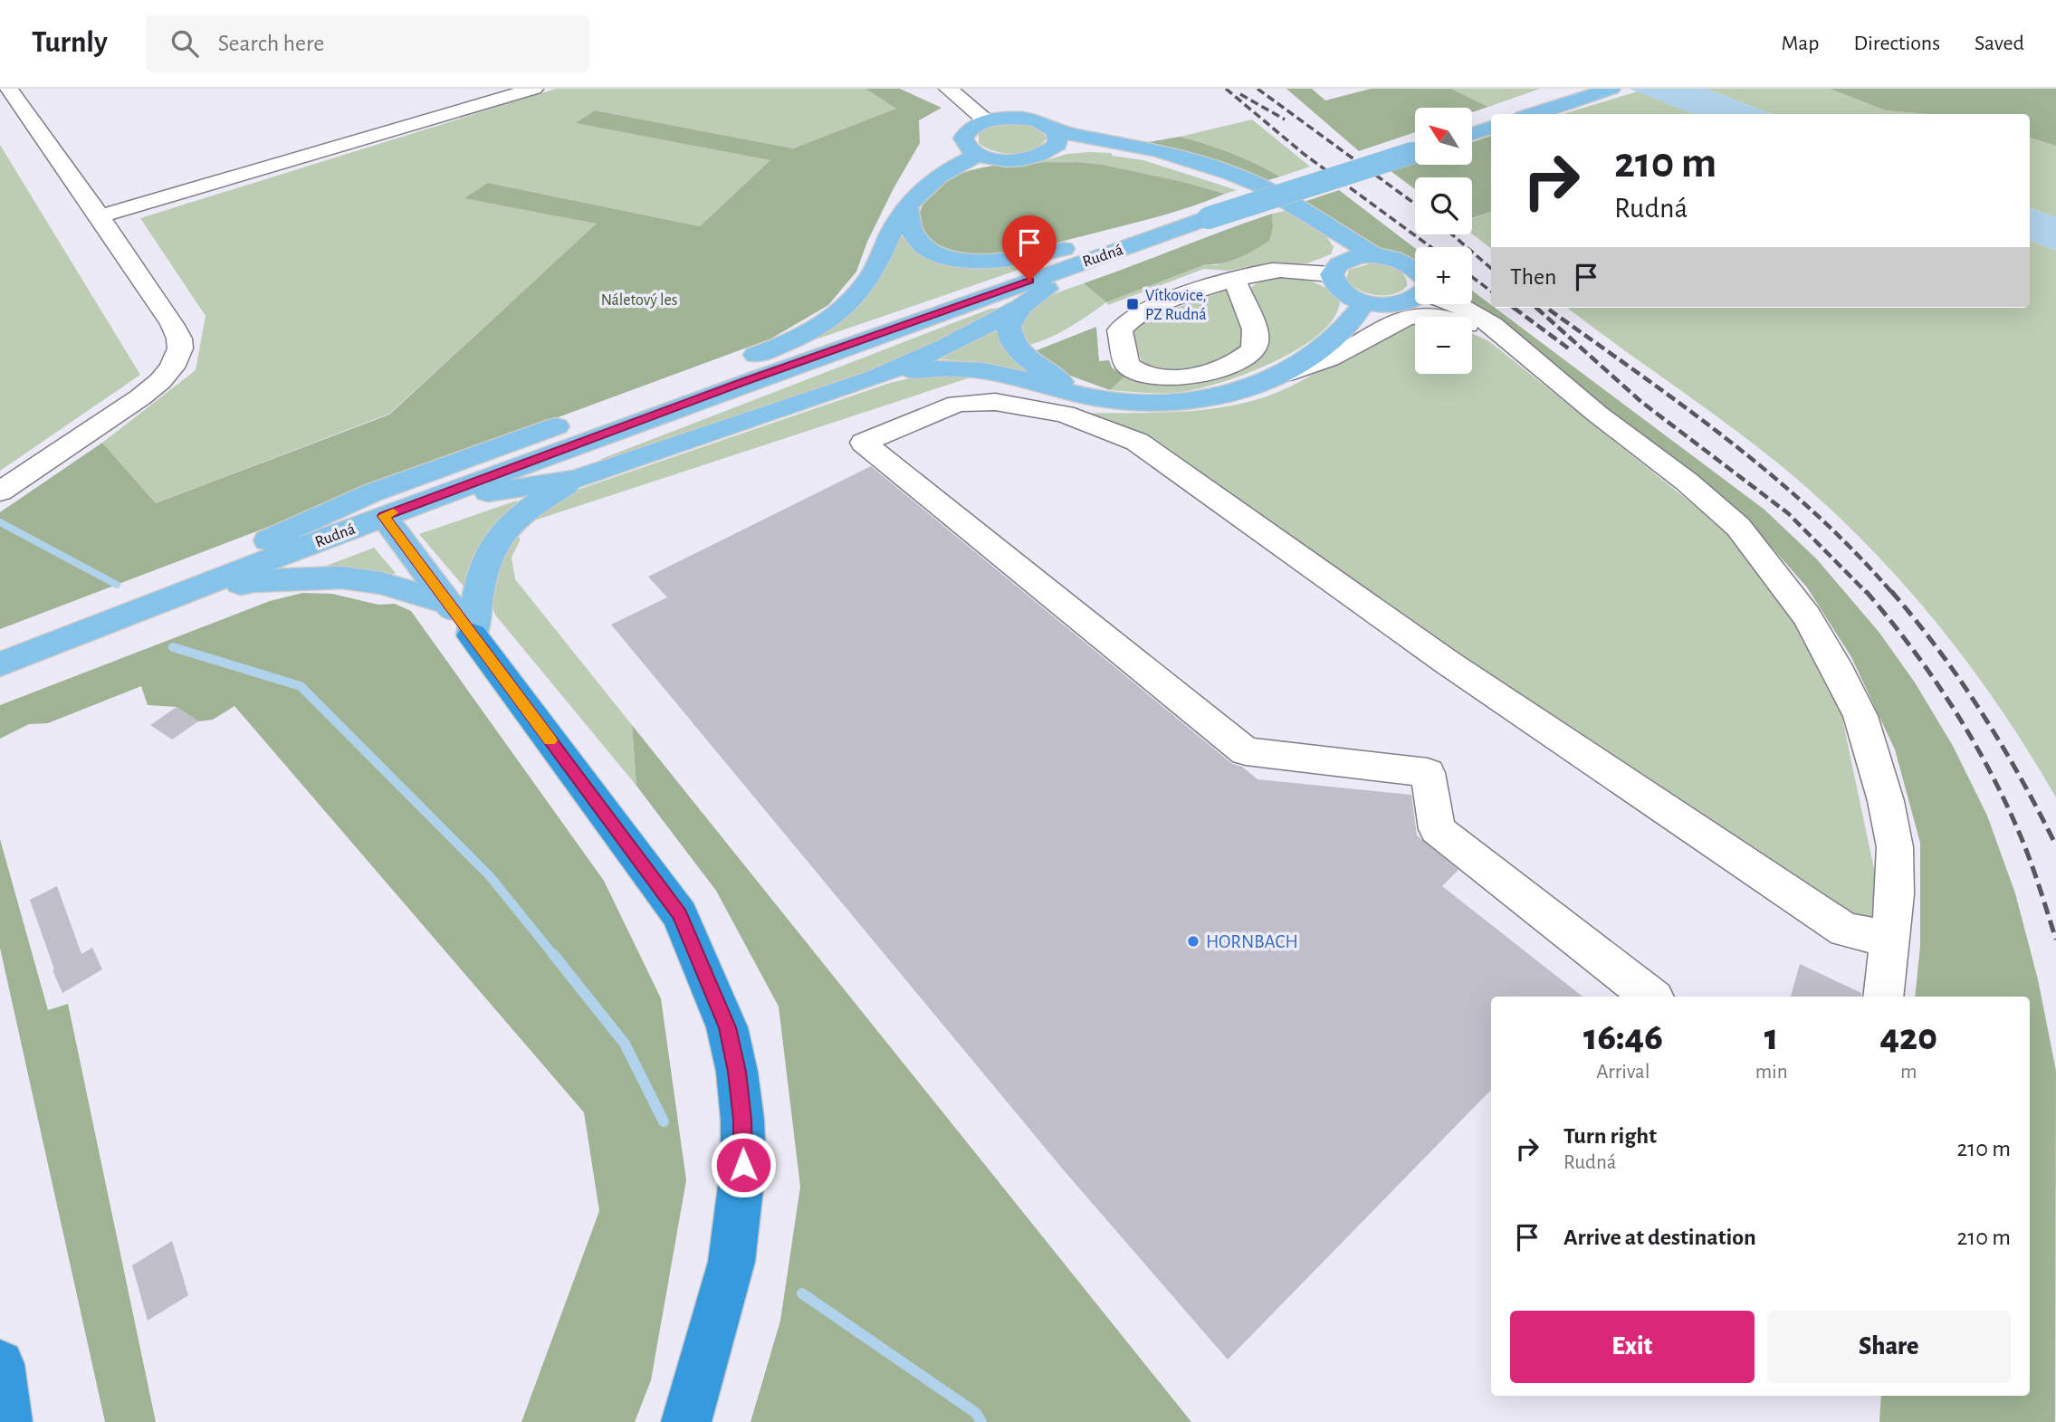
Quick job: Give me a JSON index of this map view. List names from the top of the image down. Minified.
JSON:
{"streets":{"main road":["Rudná"]},"parks":["Náletový les"],"places":{"transit":["Vítkovice, PZ Rudná"],"other":["HORNBACH"]},"north":"top left","page":{"header":"Turnly","search":"Search here","nav":["Map","Directions","Saved"],"map_buttons":["+","−"],"turn":["210 m","Rudná"],"then":"Then","eta":["16:46","Arrival","1","min","420","m"],"list":[{"name":"Turn right","note":"Rudná","value":"210 m"},{"name":"Arrive at destination","value":"210 m"}],"buttons":["Exit","Share"]}}
